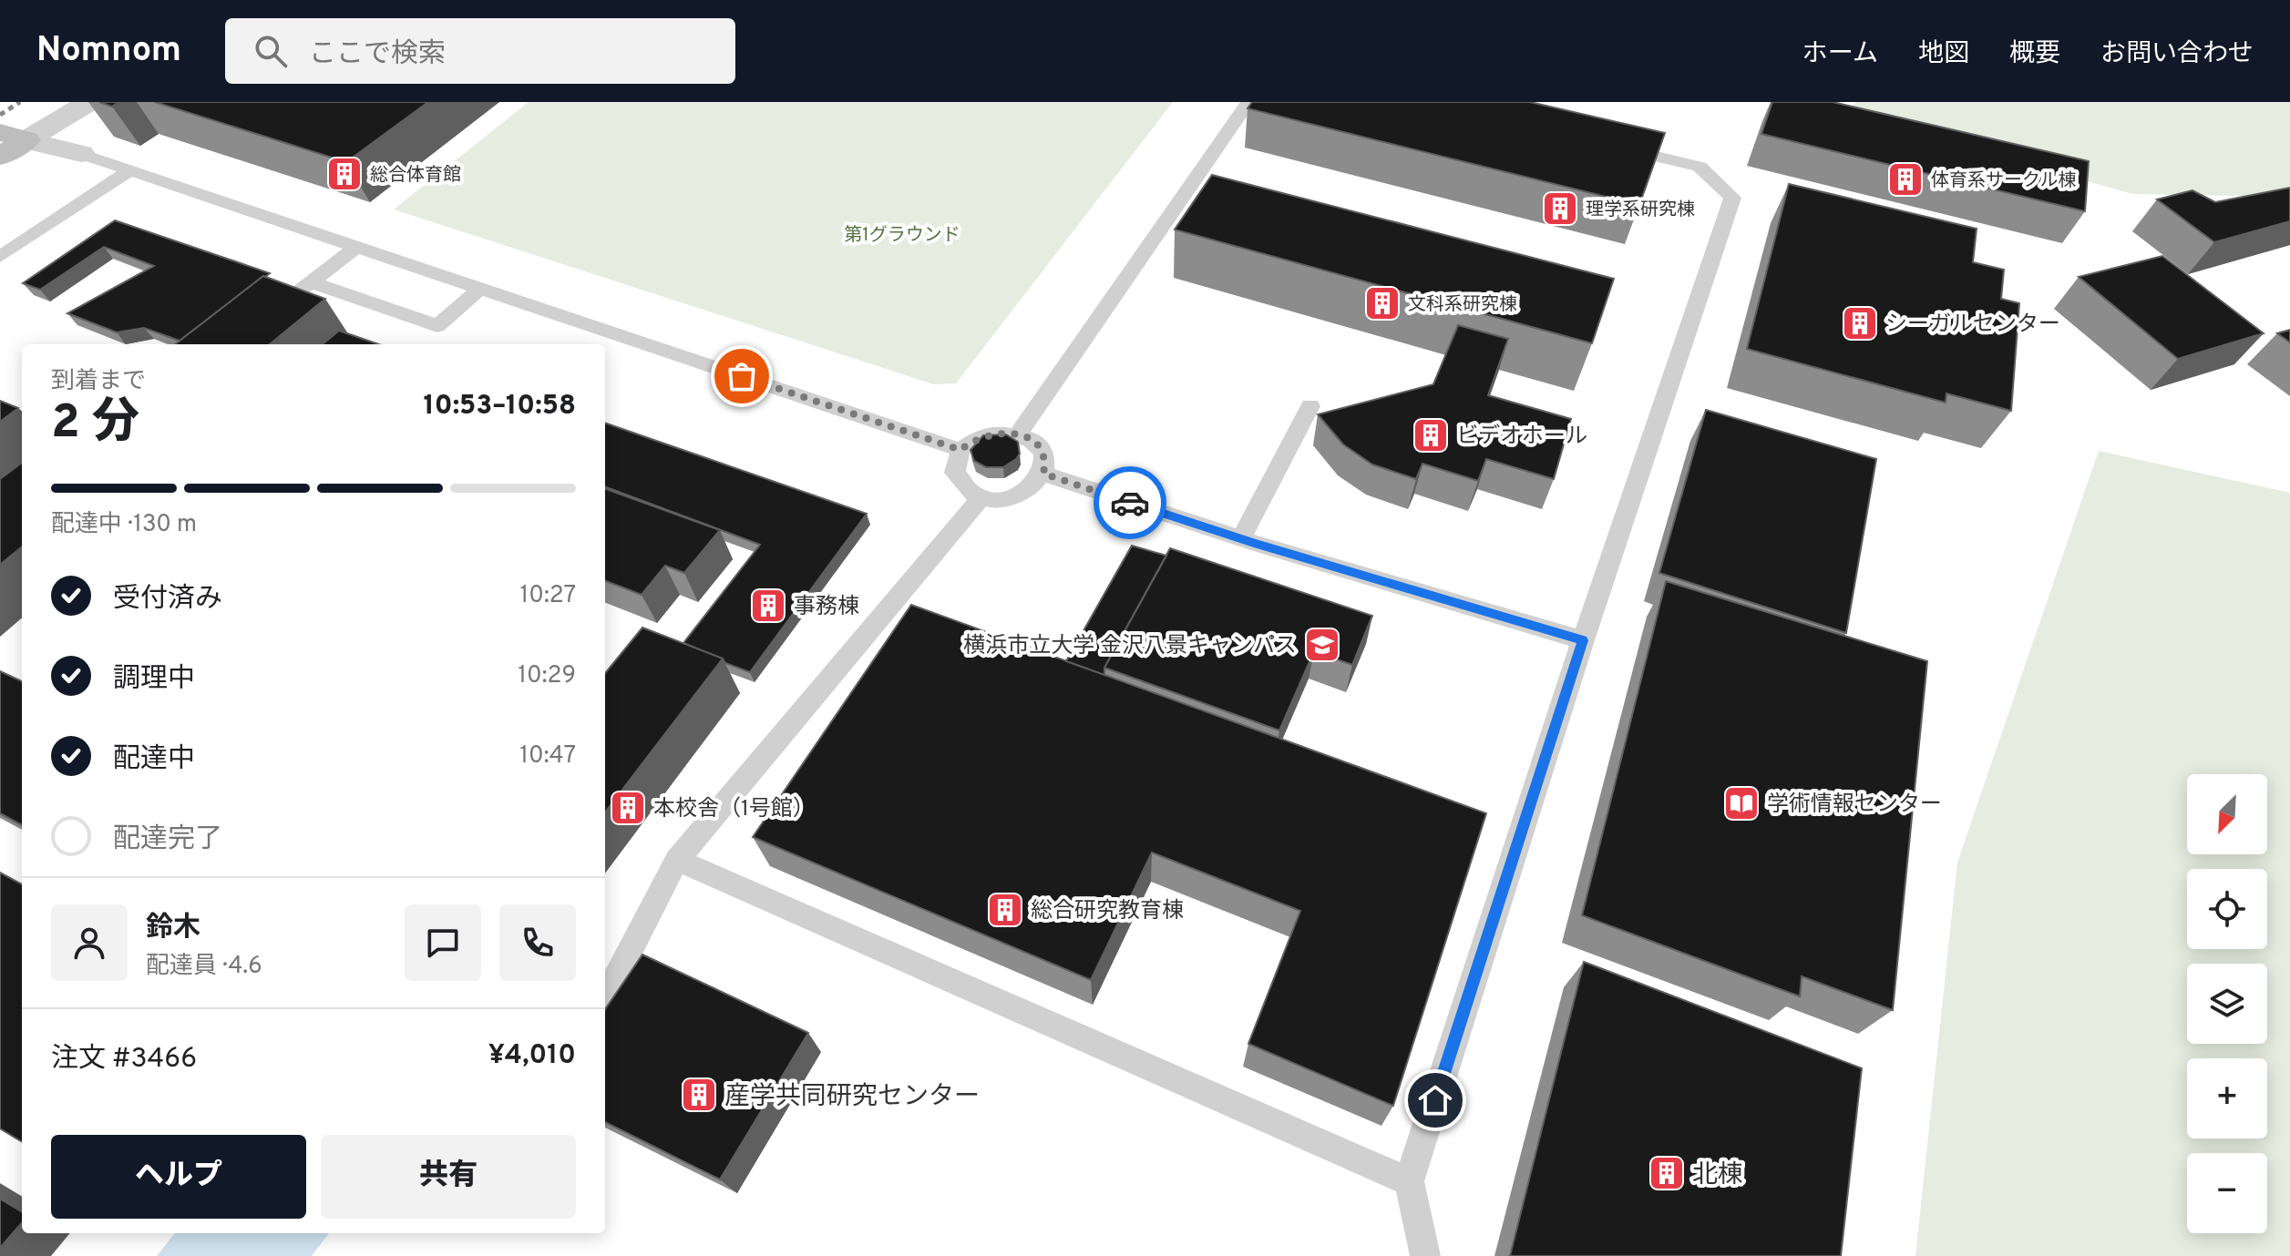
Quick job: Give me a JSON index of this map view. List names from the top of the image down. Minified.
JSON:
{"parks":["第1グラウンド"],"places":{"building":["総合体育館","体育系サークル棟","理学系研究棟","文科系研究棟","シーガルセンター","ビデオホール","事務棟","本校舎（1号館）","総合研究教育棟","産学共同研究センター","北棟"],"school or university":["横浜市立大学 金沢八景キャンパス"],"library":["学術情報センター"]},"north":"bottom left","page":{"header":"Nomnom","search":"ここで検索","nav":["ホーム","地図","概要","お問い合わせ"],"heading":["2 分","到着まで","10:53–10:58"],"panel":["鈴木","配達員 · 4.6","注文 #3466","¥4,010"],"bar":"配達中 · 130 m","list":[["受付済み","10:27"],["調理中","10:29"],["配達中","10:47"],"配達完了"],"map_buttons":["+","−"],"buttons":["ヘルプ","共有"]}}
